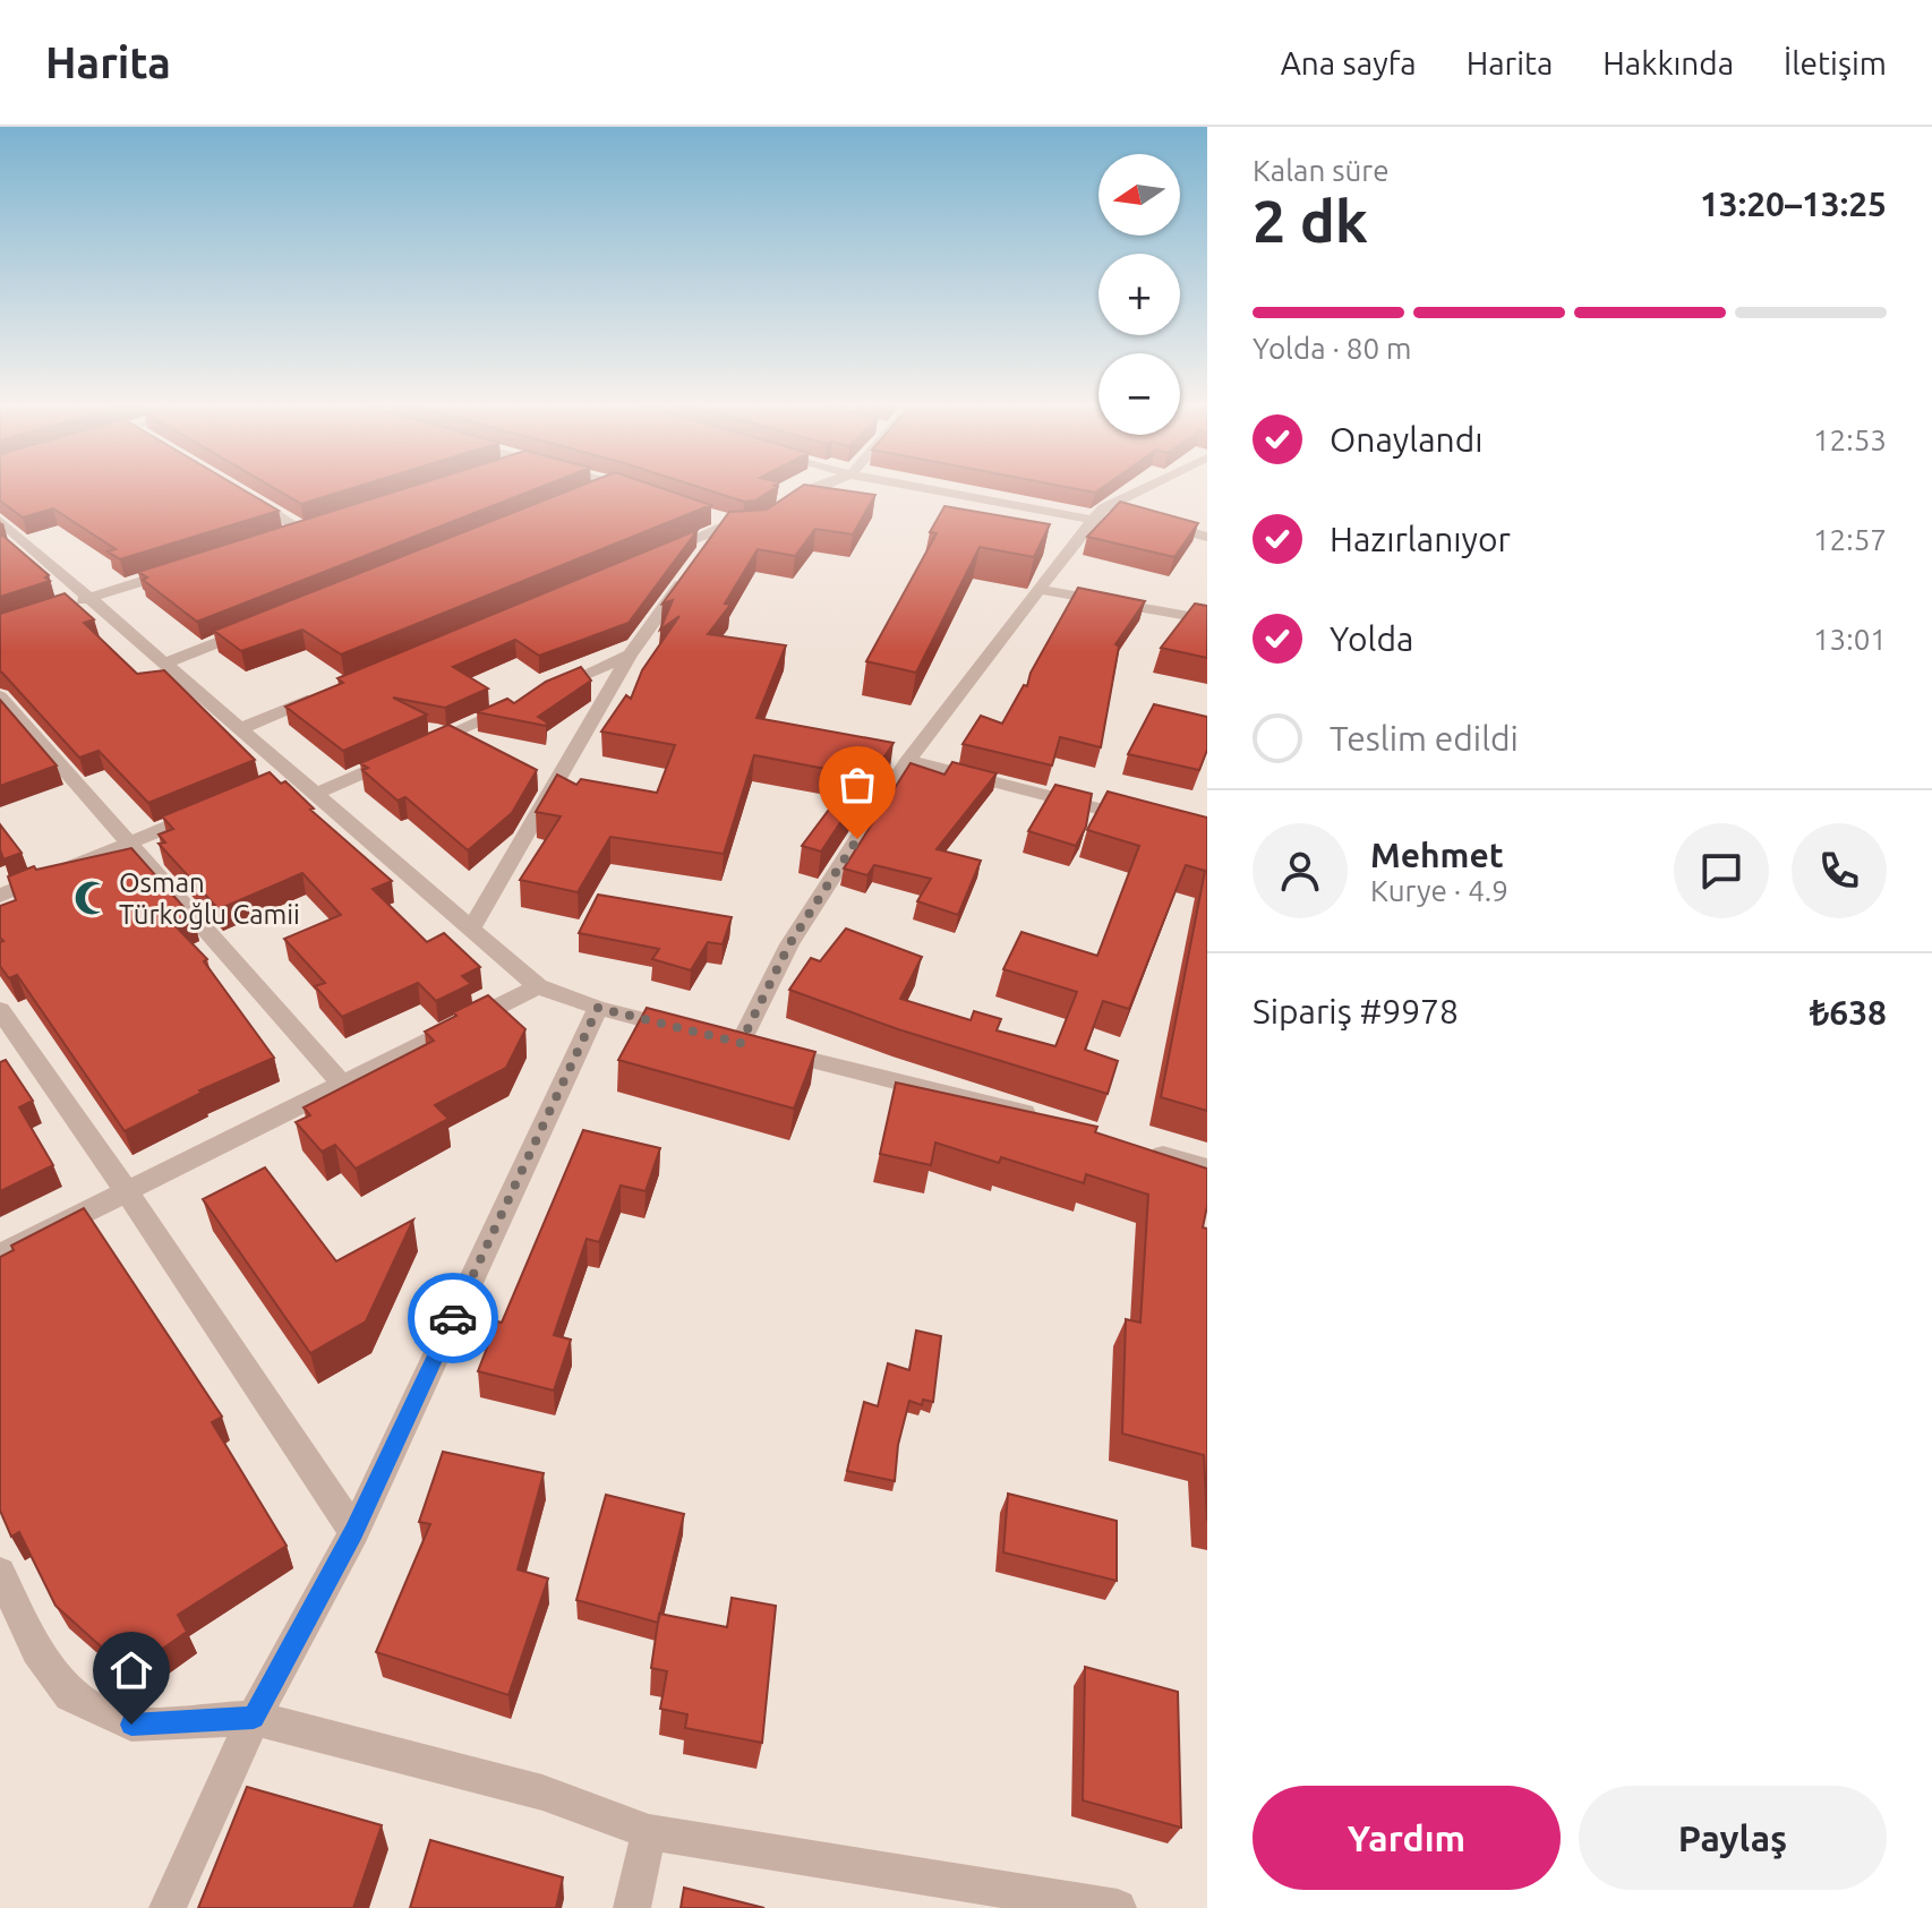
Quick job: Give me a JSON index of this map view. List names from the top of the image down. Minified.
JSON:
{"places":{"mosque":["Osman Türkoğlu Camii"]},"north":"left","page":{"header":"Harita","nav":["Ana sayfa","Harita","Hakkında","İletişim"],"heading":["2 dk","Kalan süre","13:20–13:25"],"panel":["Mehmet","Kurye · 4.9","Sipariş #9978","₺638"],"map_buttons":["+","−"],"bar":"Yolda · 80 m","list":[["Onaylandı","12:53"],["Hazırlanıyor","12:57"],["Yolda","13:01"],"Teslim edildi"],"buttons":["Yardım","Paylaş"]}}
